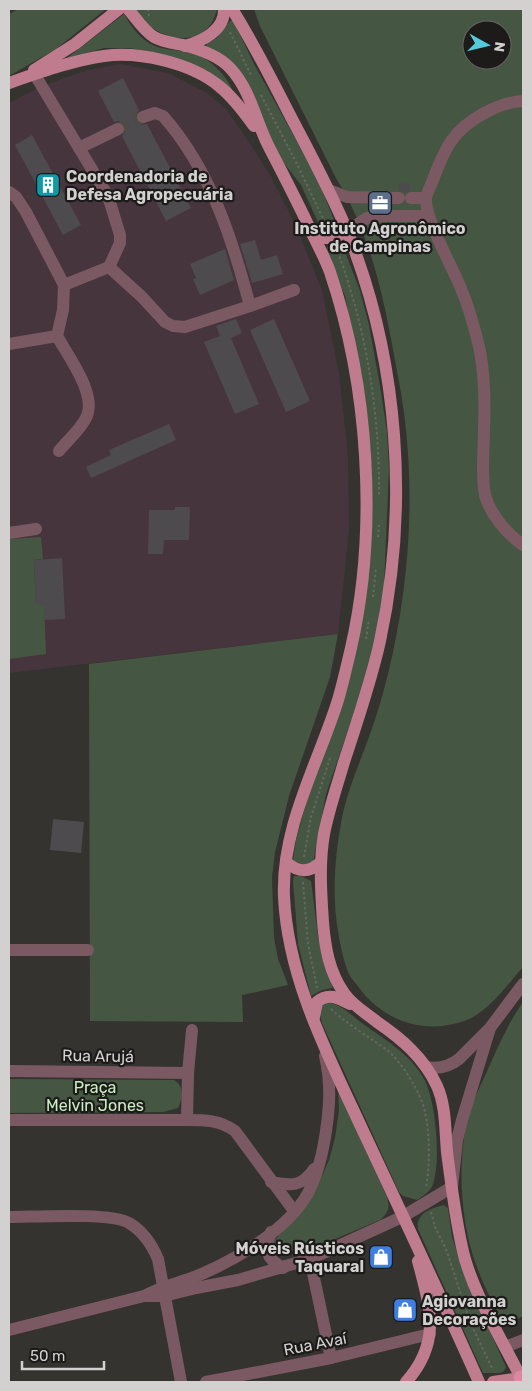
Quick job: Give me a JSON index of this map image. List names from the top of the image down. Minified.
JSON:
{"streets":{"street":["Rua Arujá","Rua Avaí"]},"parks":["Praça Melvin Jones"],"places":{"building":["Coordenadoria de Defesa Agropecuária"],"office":["Instituto Agronômico de Campinas"],"shop":["Móveis Rústicos Taquaral","Agiovanna Decorações"]},"scale_bar":"50 m","north":"right"}
